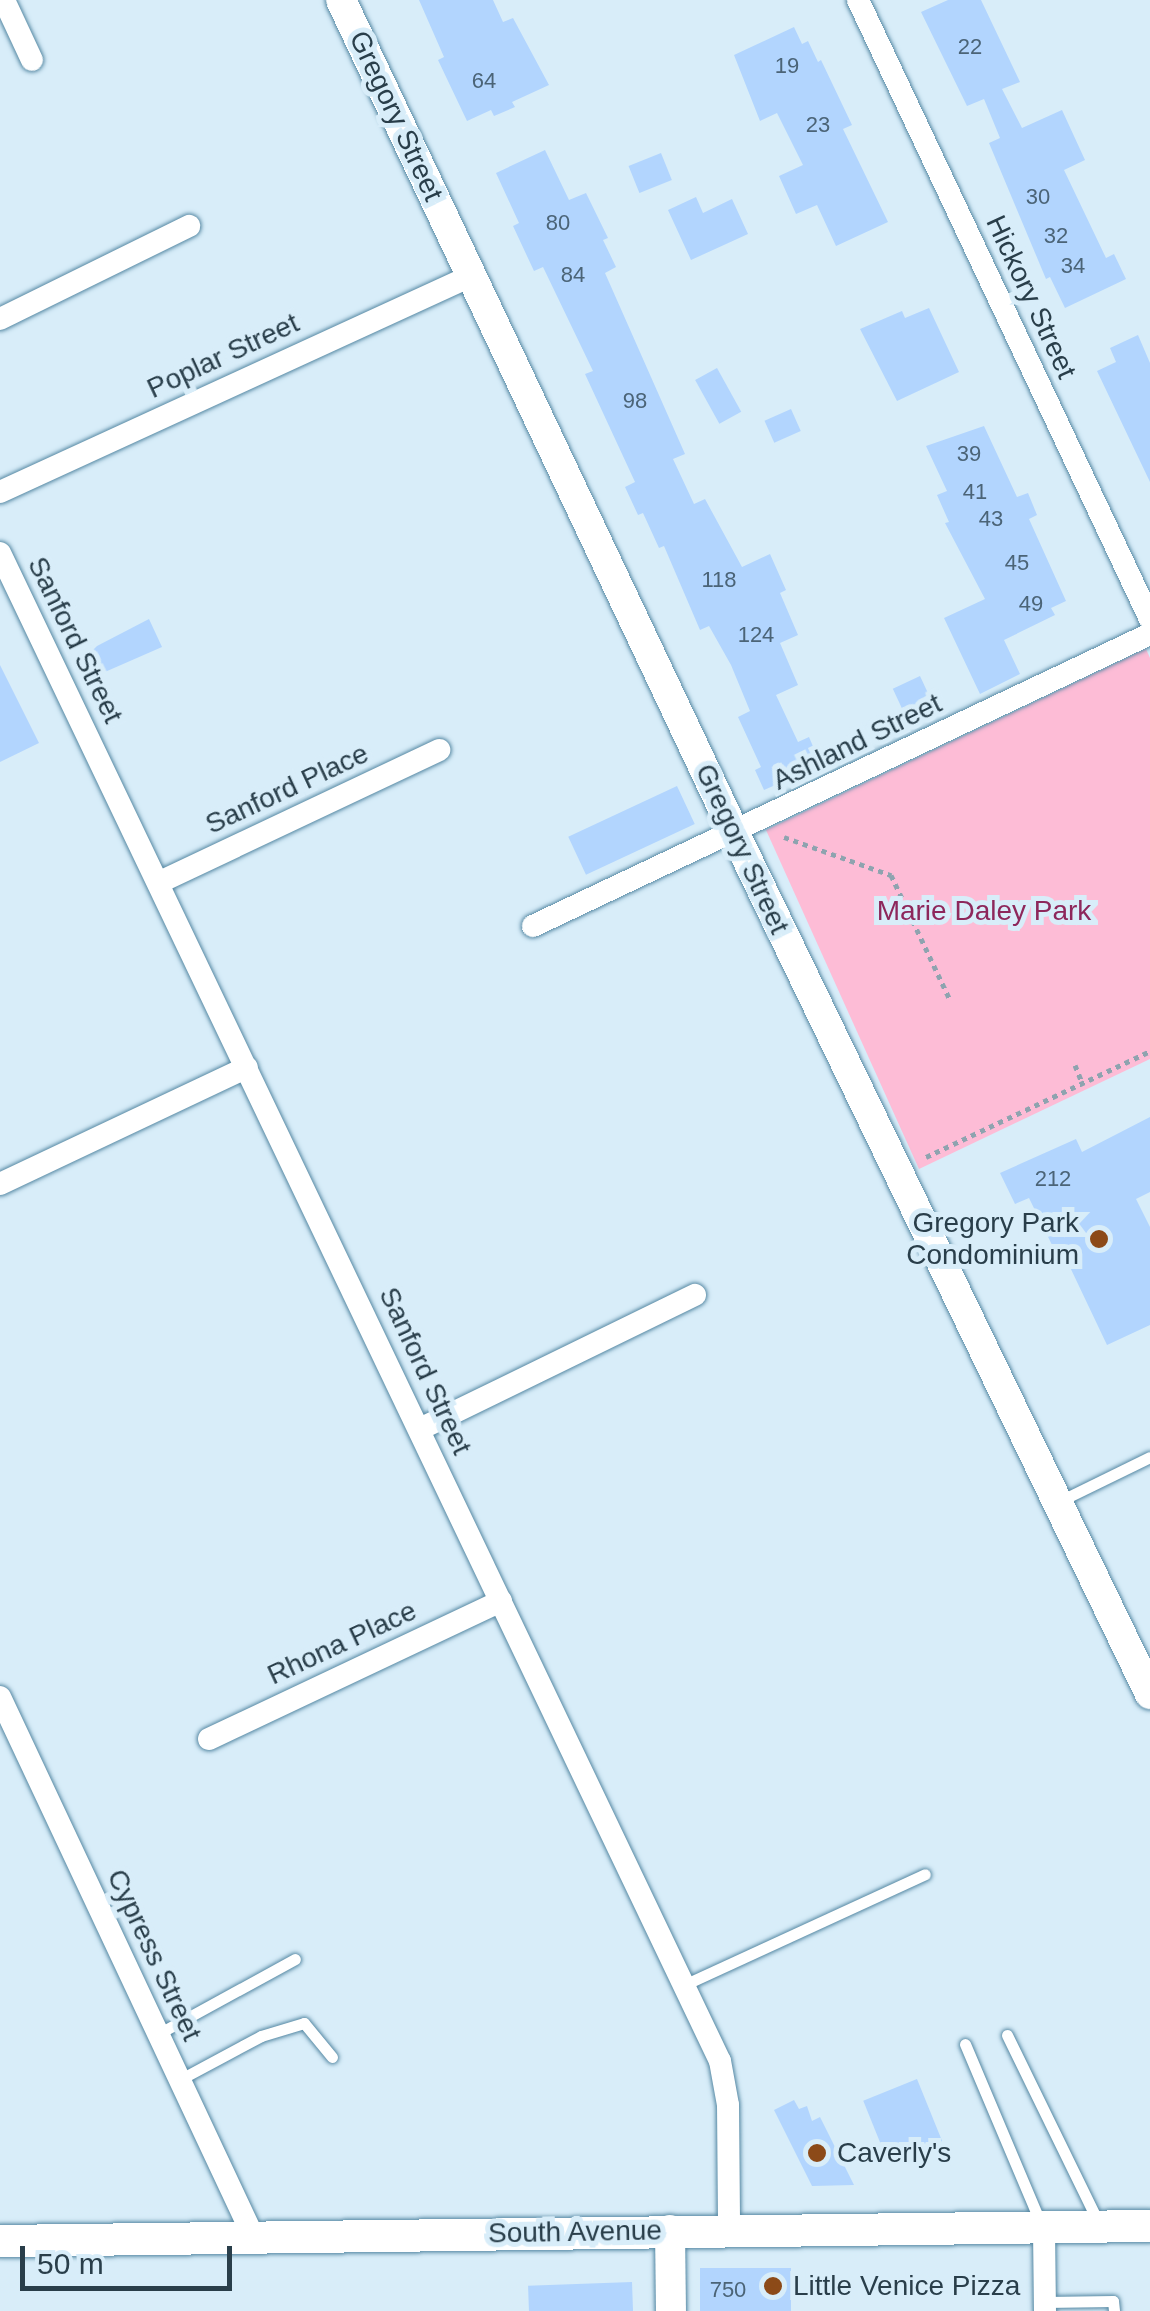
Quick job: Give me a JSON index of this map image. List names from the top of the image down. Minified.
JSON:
{"streets":{"main road":["South Avenue"],"street":["Gregory Street","Hickory Street","Poplar Street","Sanford Street","Ashland Street","Sanford Place","Rhona Place","Cypress Street"]},"crossings":[["Gregory Street","Poplar Street"],["Gregory Street","Ashland Street"],["Sanford Street","Sanford Place"],["Sanford Street","Rhona Place"],["Sanford Street","South Avenue"],["Cypress Street","South Avenue"]],"parks":["Marie Daley Park"],"places":["Gregory Park Condominium","Caverly's","Little Venice Pizza"],"house_numbers":["22","19","64","23","30","80","32","34","84","98","39","41","43","45","118","49","124","212","750"],"scale_bar":"50 m"}
